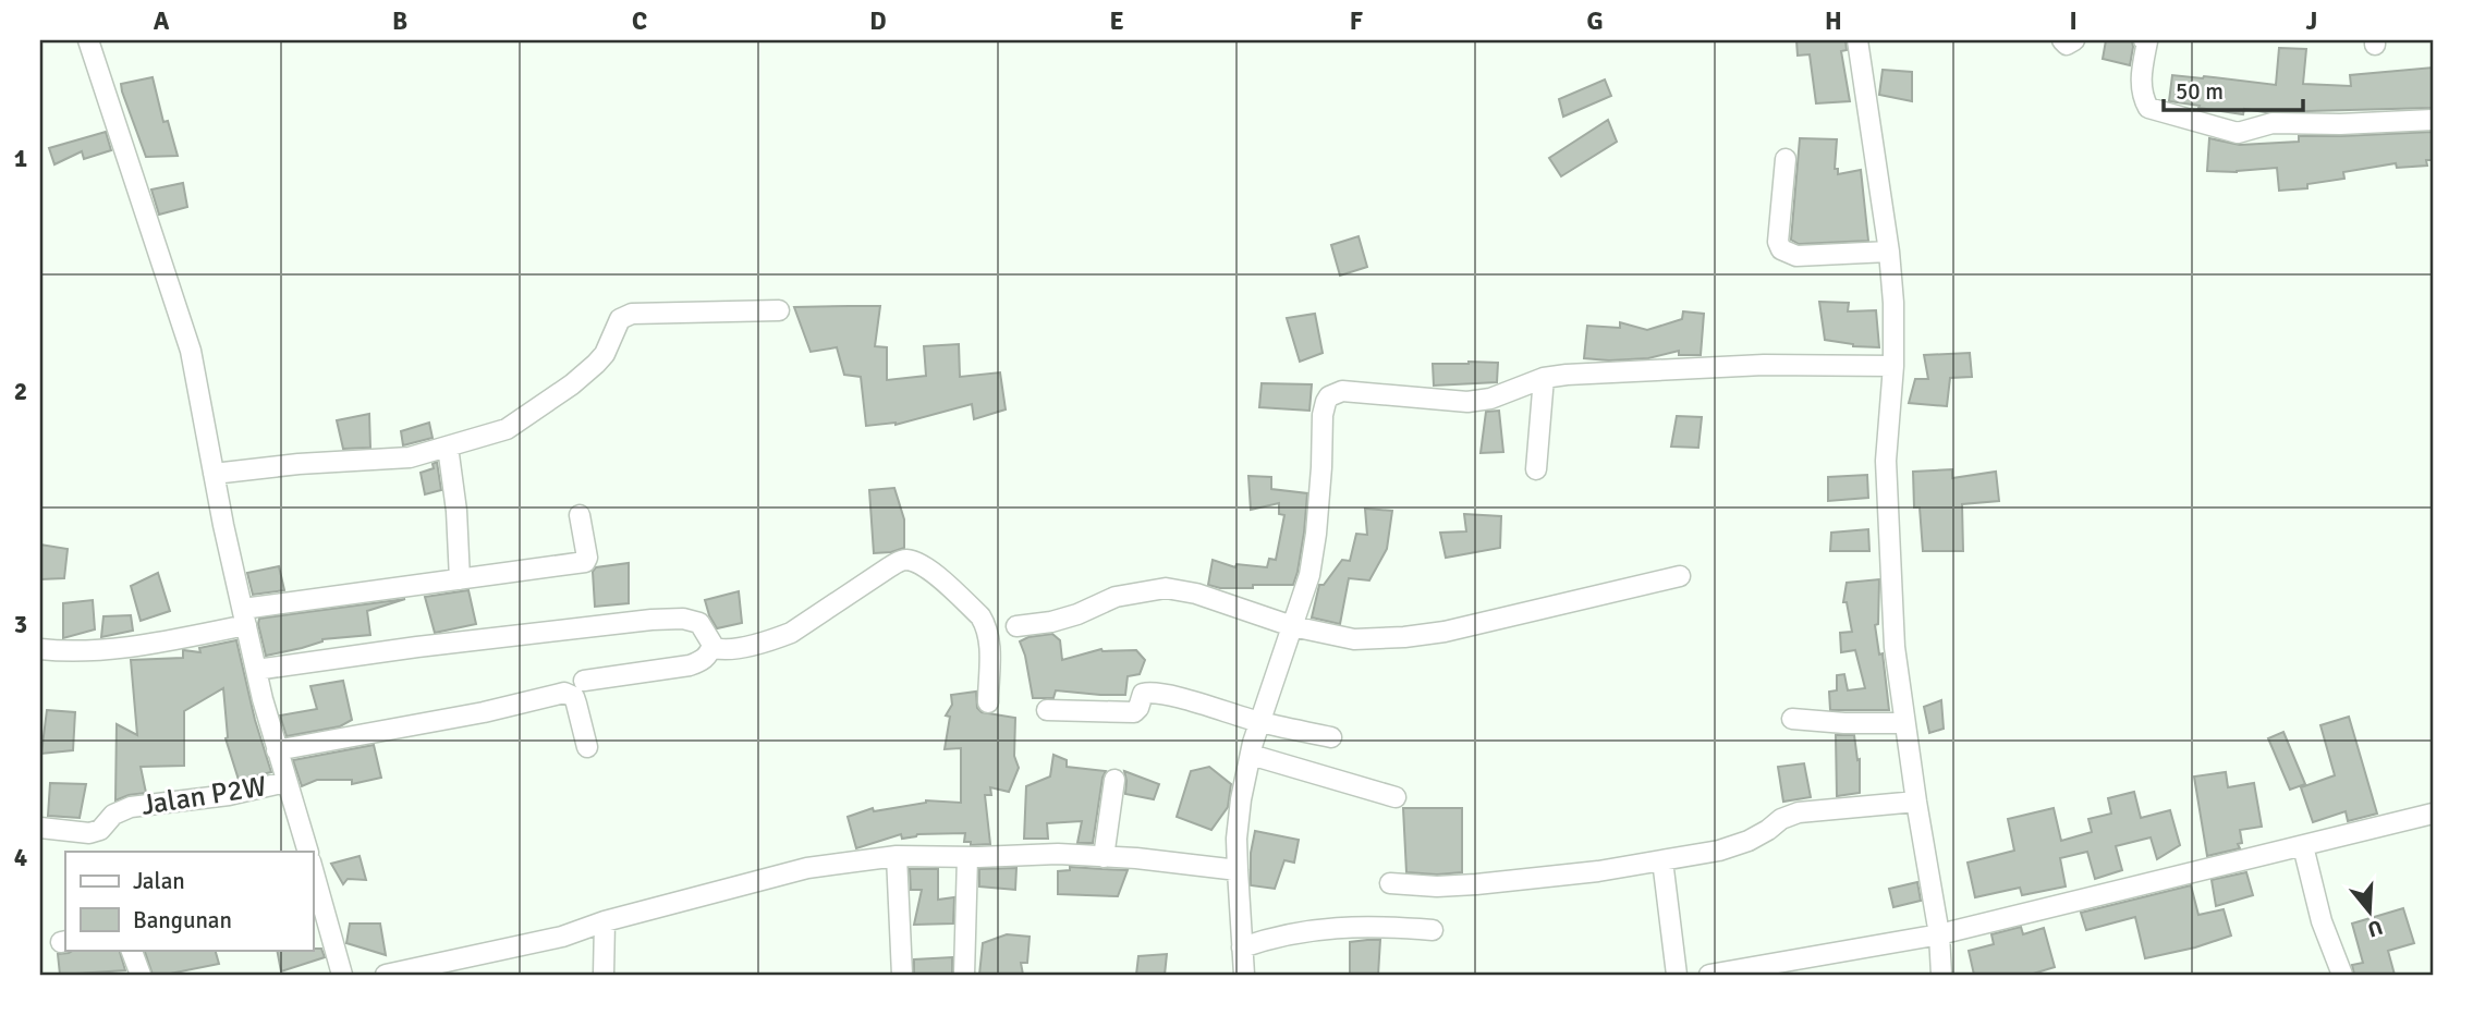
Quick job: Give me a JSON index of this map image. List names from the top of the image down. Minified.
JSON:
{"streets":{"street":["Jalan P2W"]},"legend":["Jalan","Bangunan"],"scale_bar":"50 m","north":"bottom","grid":{"columns":["A","B","C","D","E","F","G","H","I","J"],"rows":["1","2","3","4"]}}
